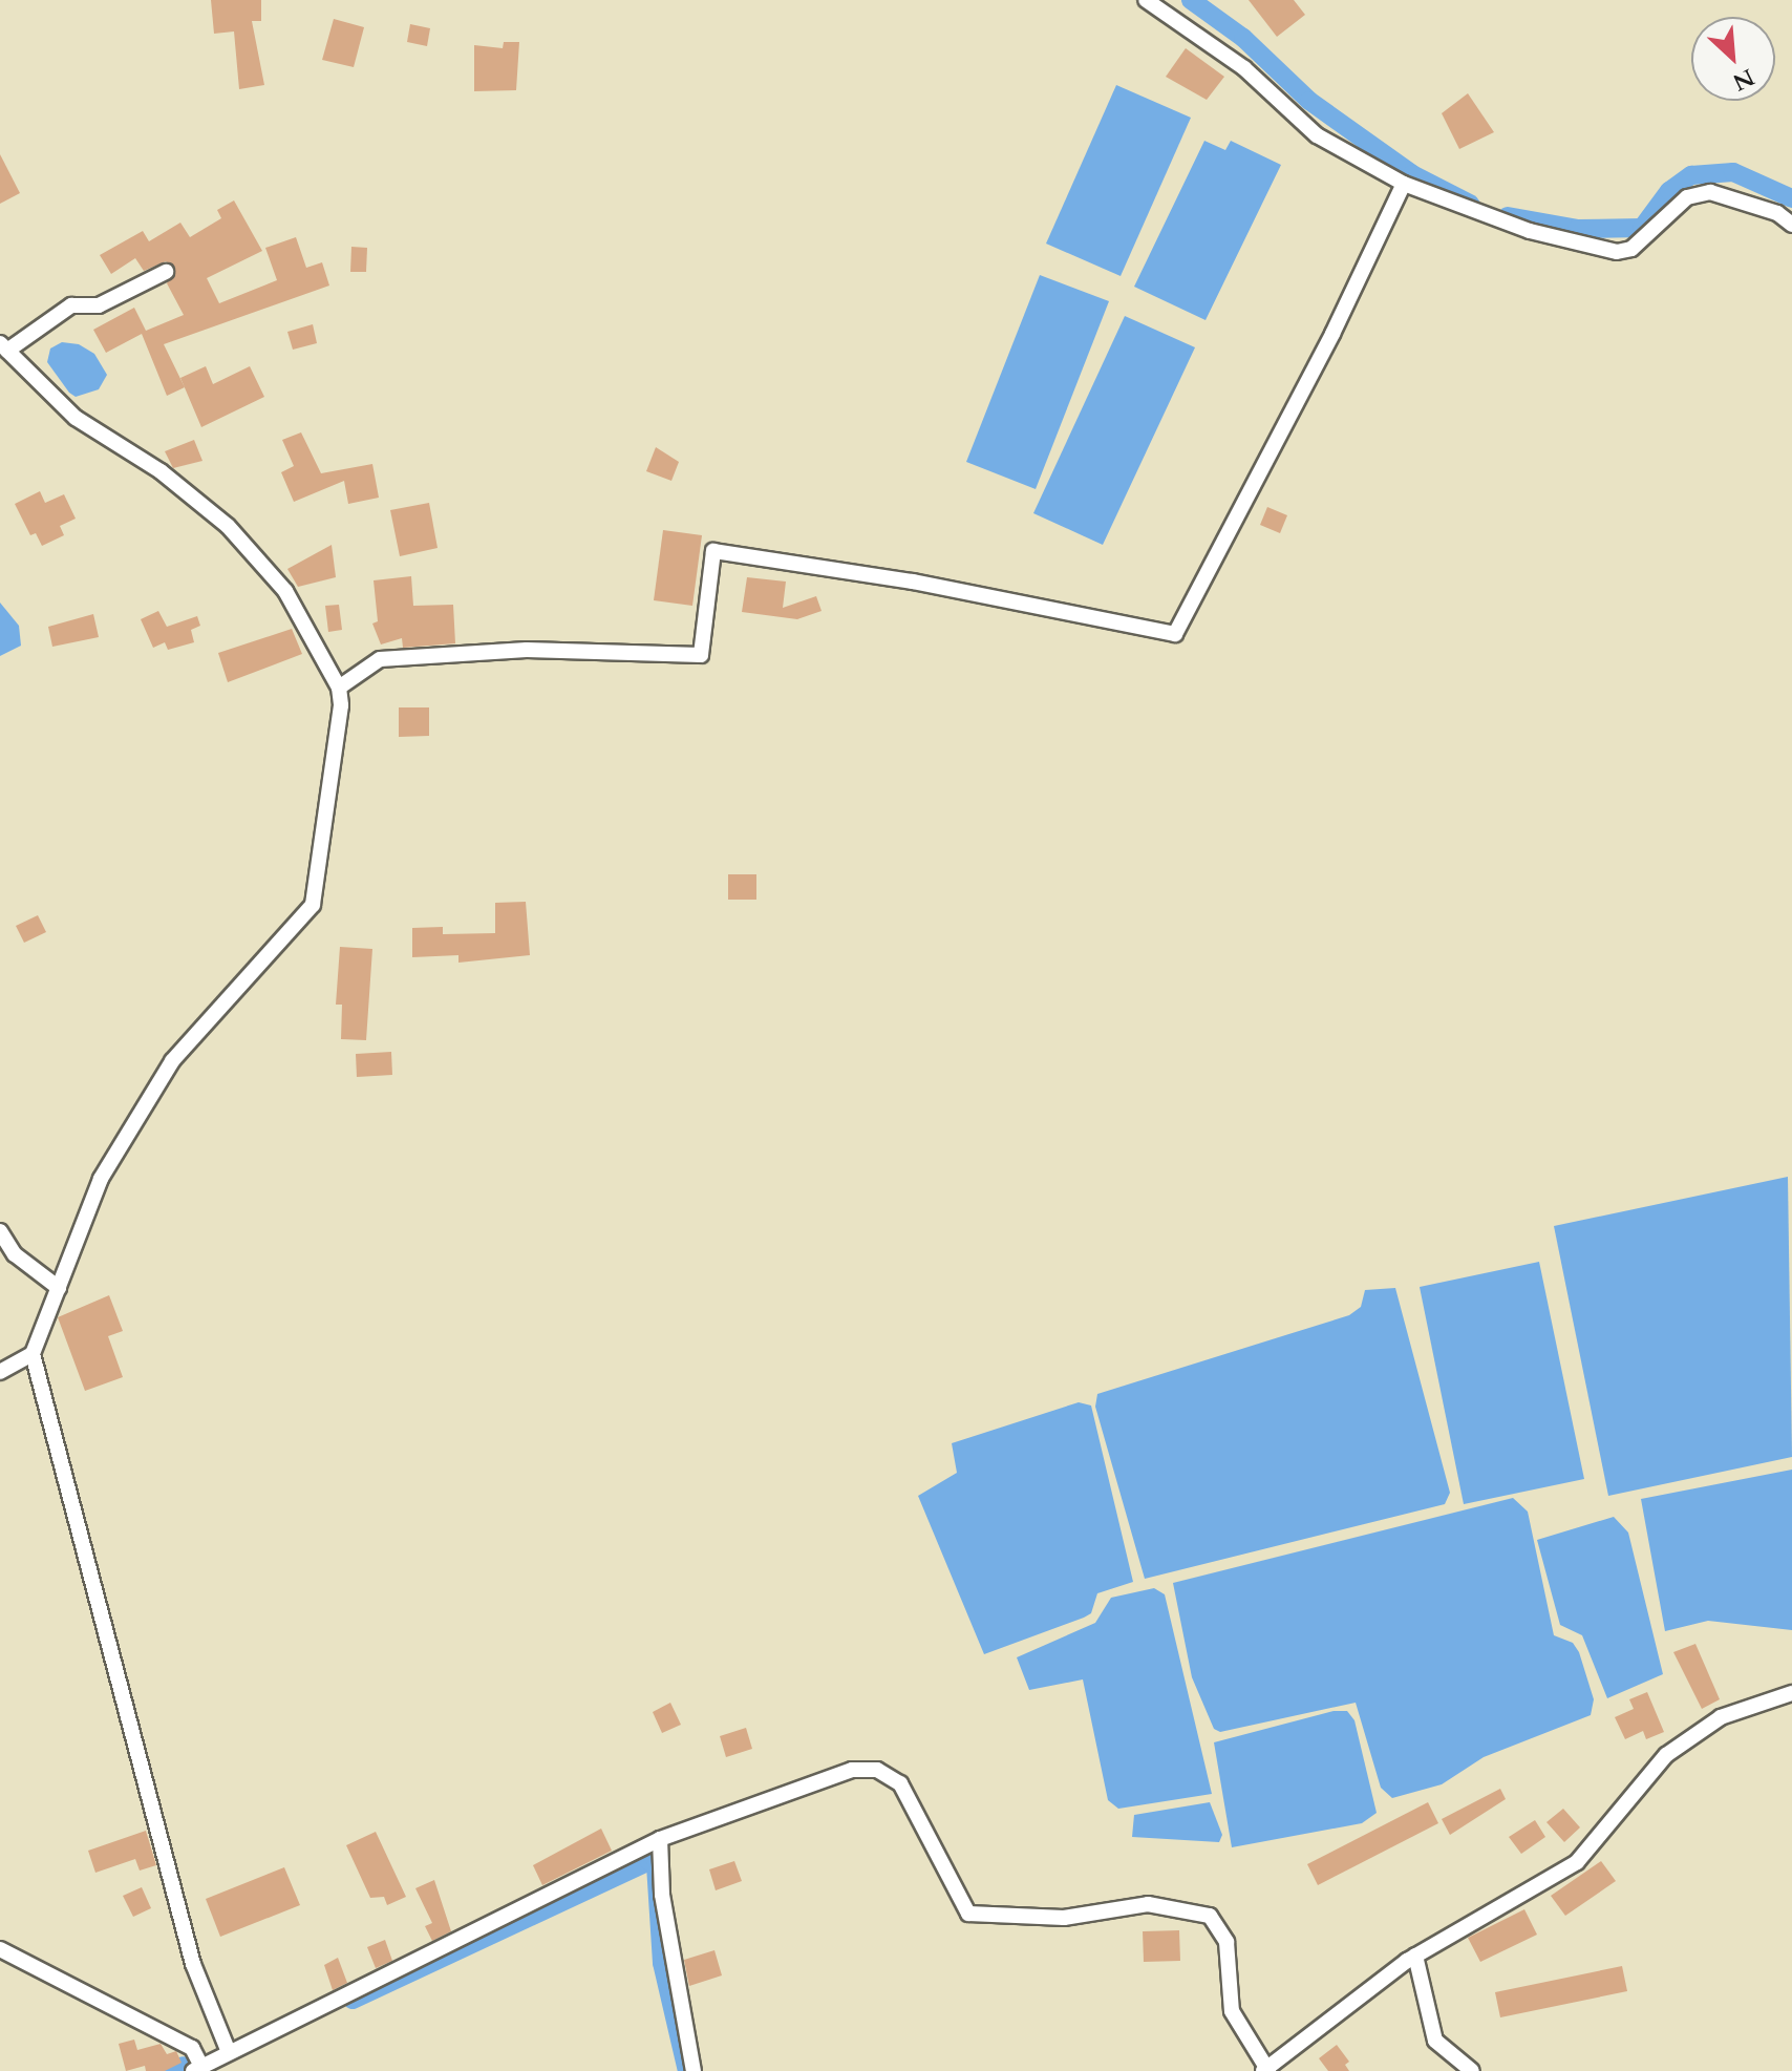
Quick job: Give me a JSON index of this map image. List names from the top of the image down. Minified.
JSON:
{"north":"bottom right"}
